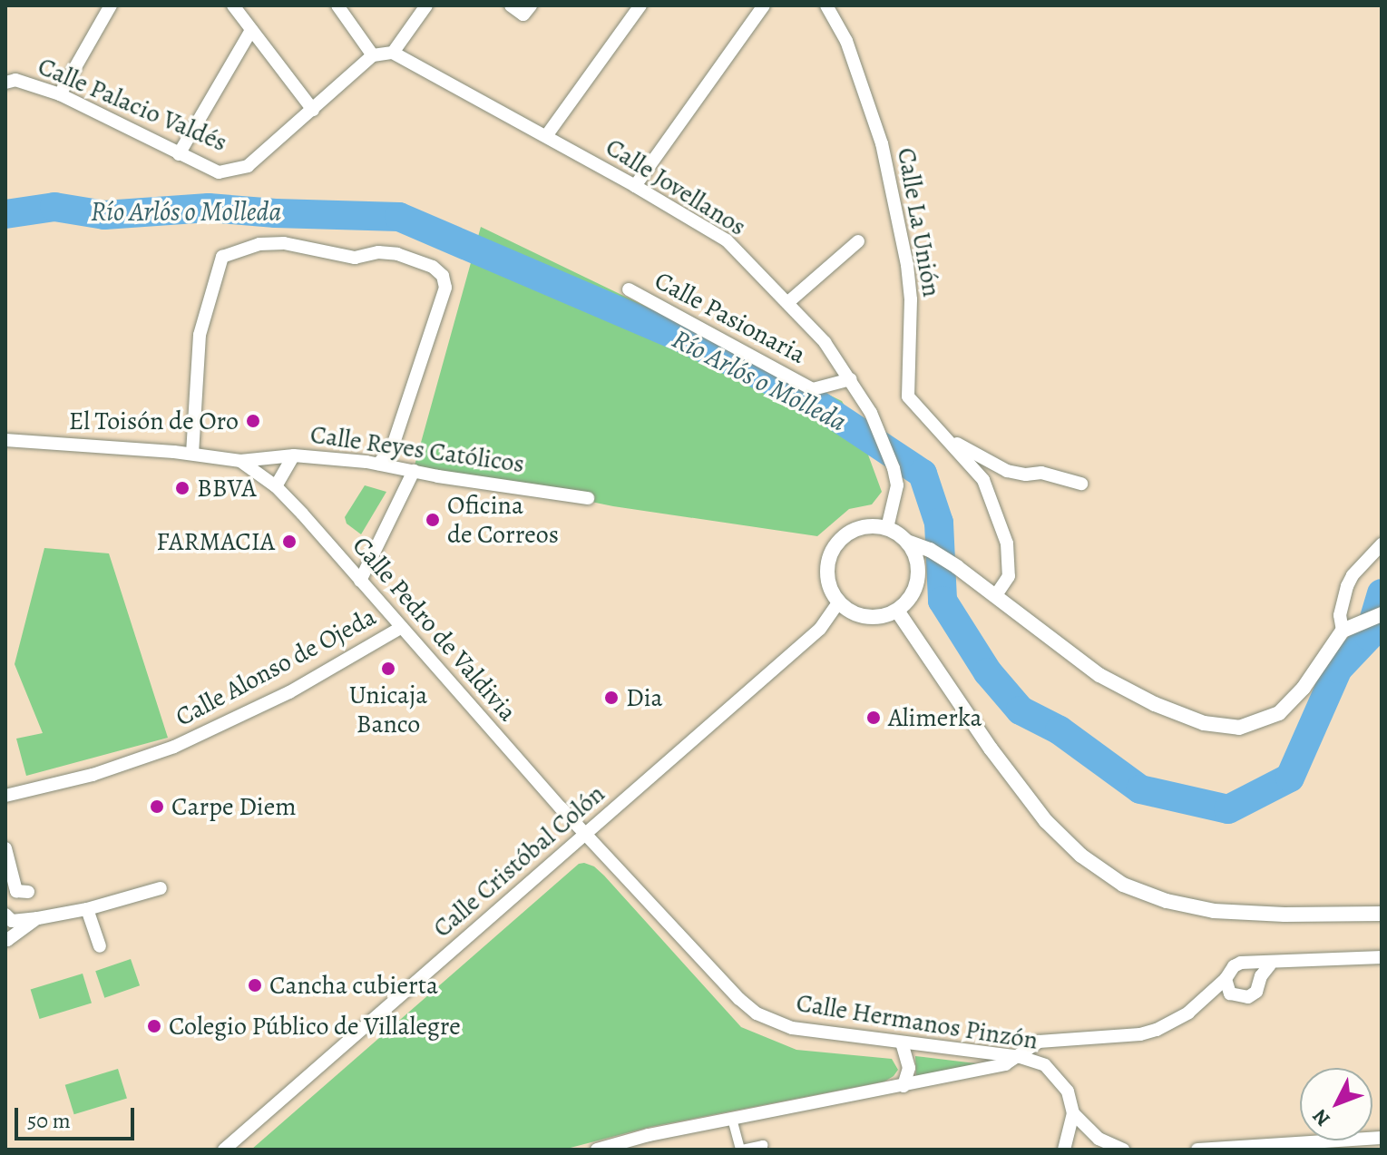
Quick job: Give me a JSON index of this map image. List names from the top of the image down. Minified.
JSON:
{"streets":{"street":["Calle Palacio Valdés","Calle Jovellanos","Calle La Unión","Calle Pasionaria","Calle Reyes Católicos","Calle Pedro de Valdivia","Calle Alonso de Ojeda","Calle Cristóbal Colón","Calle Hermanos Pinzón"]},"crossings":[["Calle Jovellanos","Calle Pasionaria"],["Calle Jovellanos","Calle Cristóbal Colón"],["Calle Reyes Católicos","Calle Pedro de Valdivia"],["Calle Pedro de Valdivia","Calle Alonso de Ojeda"],["Calle Pedro de Valdivia","Calle Cristóbal Colón"],["Calle Pedro de Valdivia","Calle Hermanos Pinzón"],["Calle Cristóbal Colón","Calle Hermanos Pinzón"]],"water":["Río Arlós o Molleda"],"places":["El Toisón de Oro","BBVA","Oficina de Correos","FARMACIA","Unicaja Banco","Dia","Alimerka","Carpe Diem","Cancha cubierta","Colegio Público de Villalegre"],"scale_bar":"50 m","north":"bottom left"}
